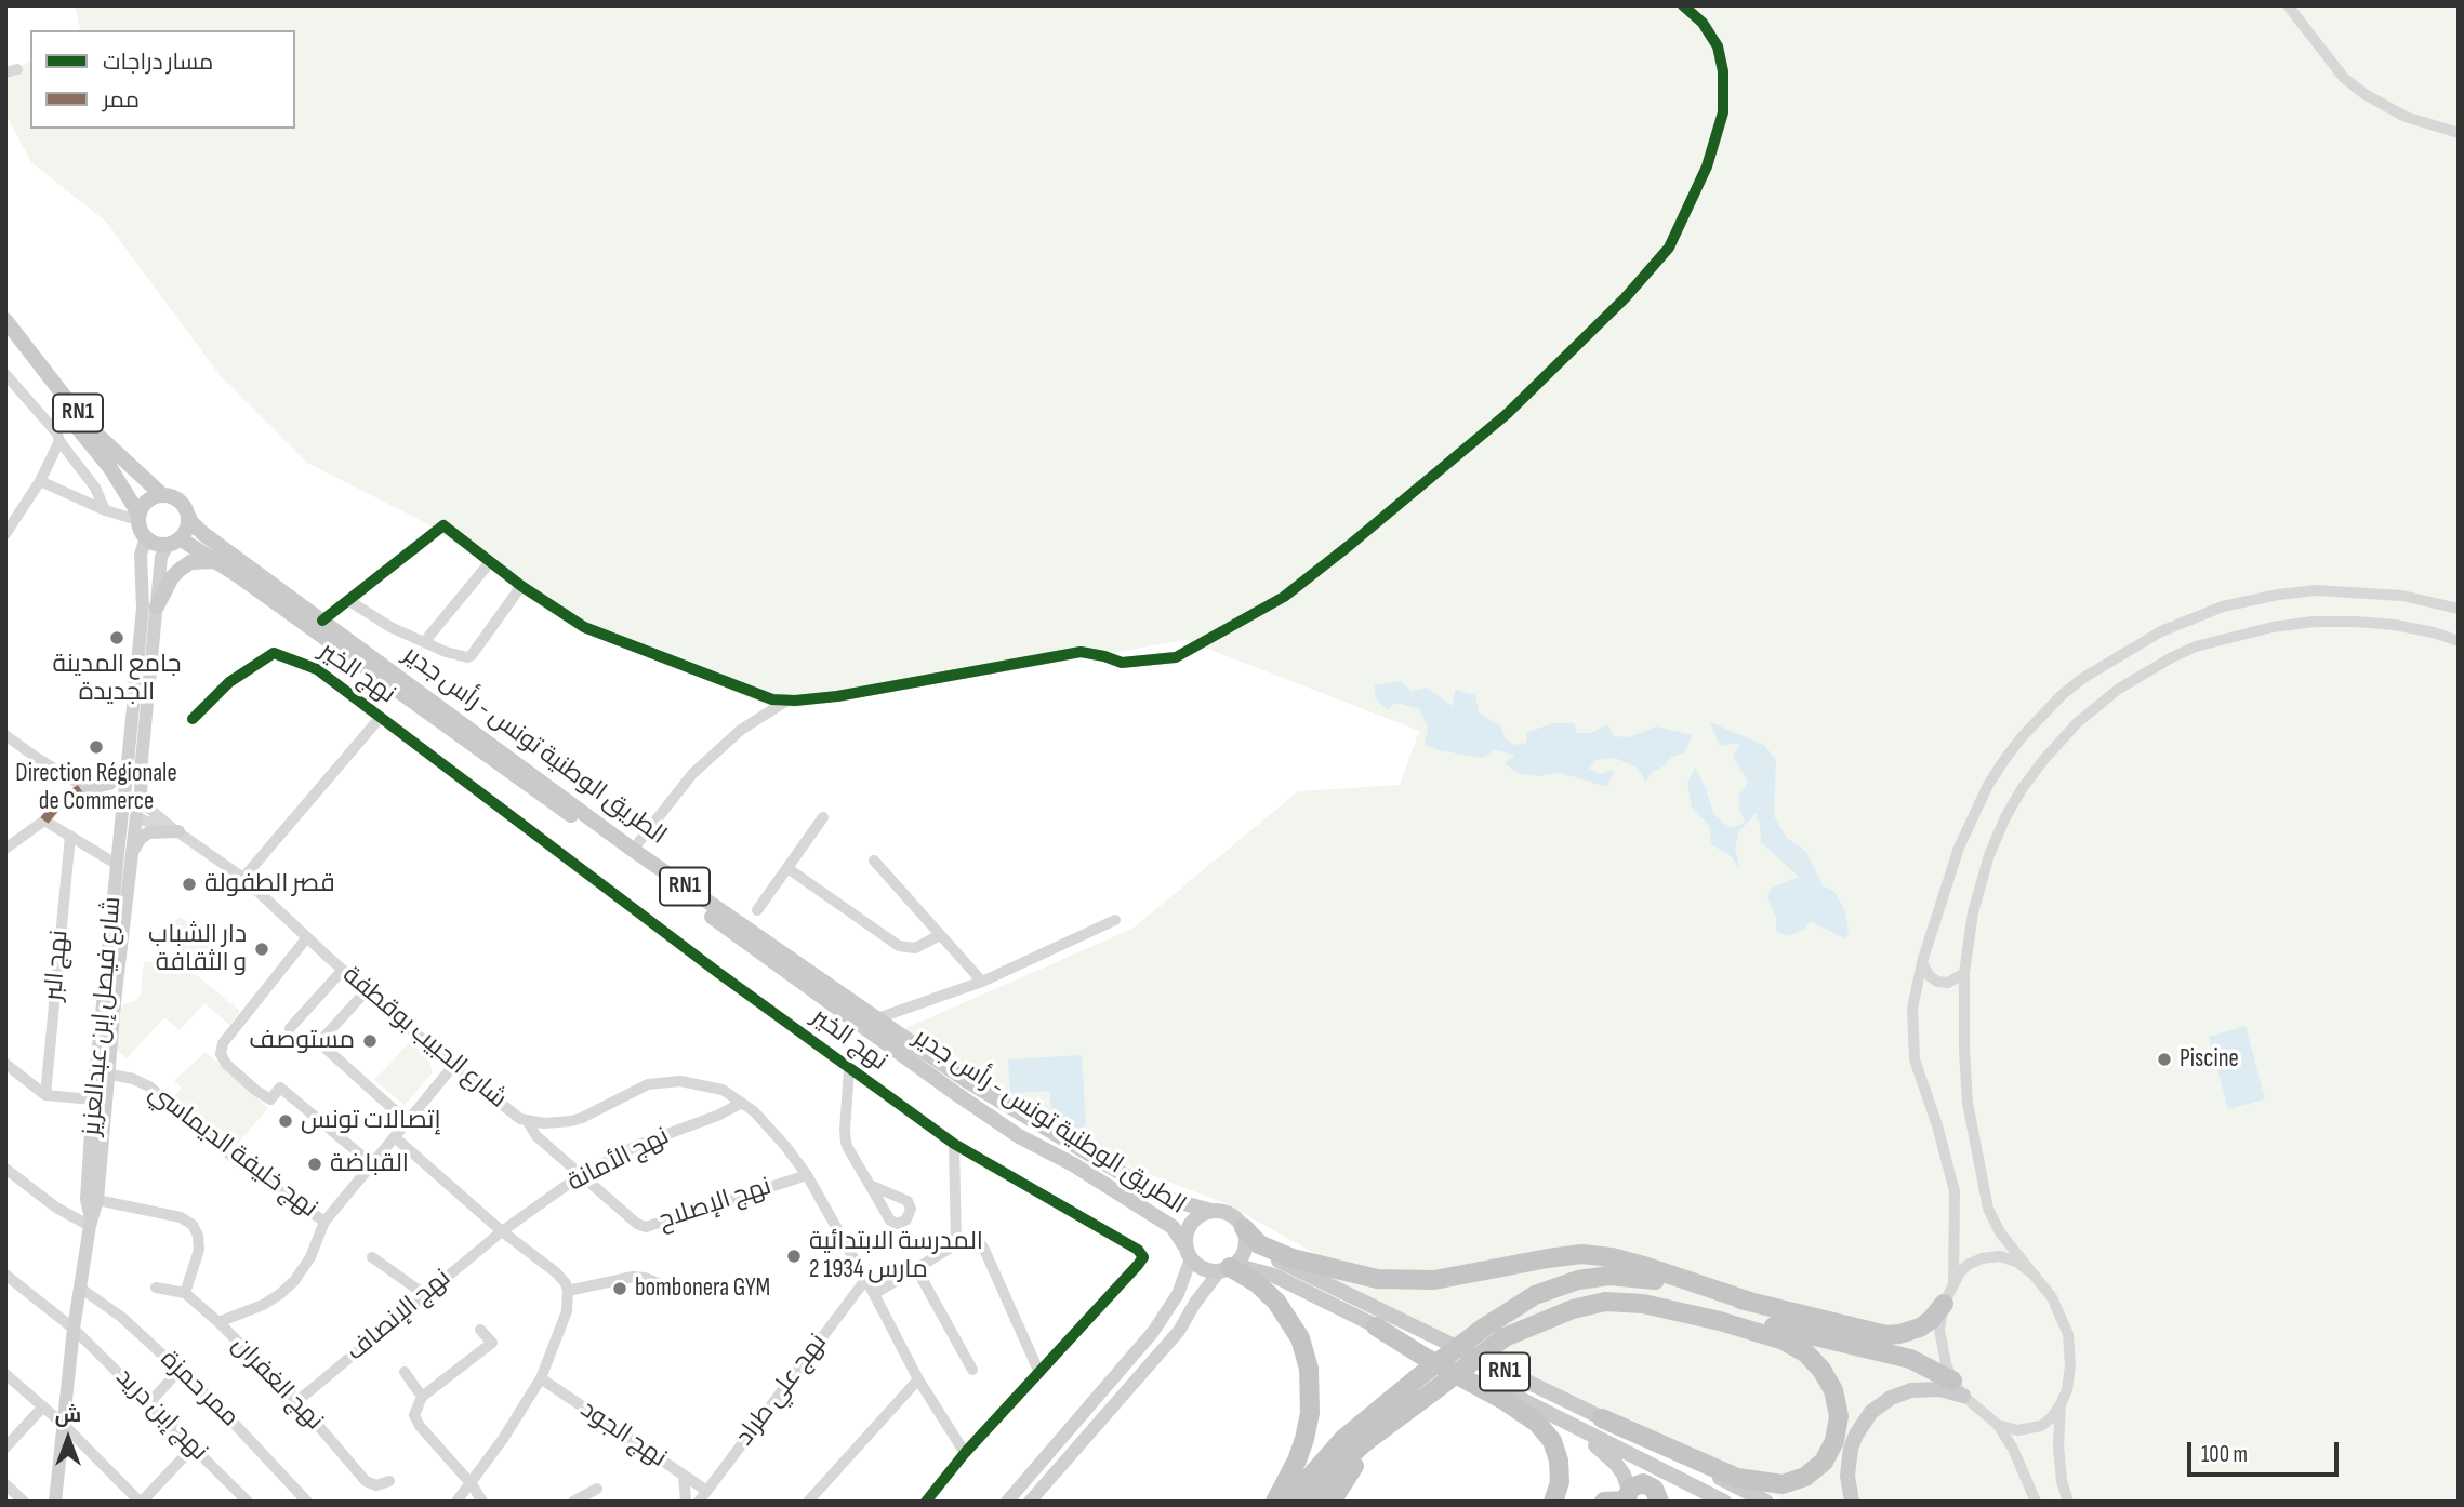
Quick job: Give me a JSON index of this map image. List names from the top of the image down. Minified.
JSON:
{"streets":{"main road":["RN1","الطريق الوطنية تونس - رأس جدير","شارع فيصل إبن عبدالعزيز"],"street":["نهج الخير","نهج البر","شارع الحبيب بوقطفة","نهج خليفة الديماسي","نهج الأمانة","نهج الإصلاح","نهج الإنصاف","نهج الغفران","ممر حمزة","نهج علي طراد","نهج إبن دريد","نهج الجود"]},"crossings":[["RN1","الطريق الوطنية تونس - رأس جدير"],["RN1","شارع فيصل إبن عبدالعزيز"],["نهج الخير","شارع الحبيب بوقطفة"],["الطريق الوطنية تونس - رأس جدير","شارع فيصل إبن عبدالعزيز"],["شارع فيصل إبن عبدالعزيز","شارع الحبيب بوقطفة"],["شارع فيصل إبن عبدالعزيز","نهج خليفة الديماسي"],["شارع فيصل إبن عبدالعزيز","ممر حمزة"],["شارع فيصل إبن عبدالعزيز","نهج إبن دريد"],["شارع الحبيب بوقطفة","نهج الأمانة"],["شارع الحبيب بوقطفة","نهج الإصلاح"],["شارع الحبيب بوقطفة","نهج علي طراد"],["نهج الأمانة","نهج الإصلاح"],["نهج الأمانة","نهج الإنصاف"],["نهج الإنصاف","نهج الغفران"]],"places":["جامع المدينة الجديدة","Direction Régionale de Commerce","قصر الطفولة","دار الشباب و الثقافة","مستوصف","Piscine","إتصالات تونس","القباضة","المدرسة الابتدائية 2 مارس 1934","bombonera GYM"],"legend":["مسار دراجات","ممر"],"scale_bar":"100 m","north":"top"}
